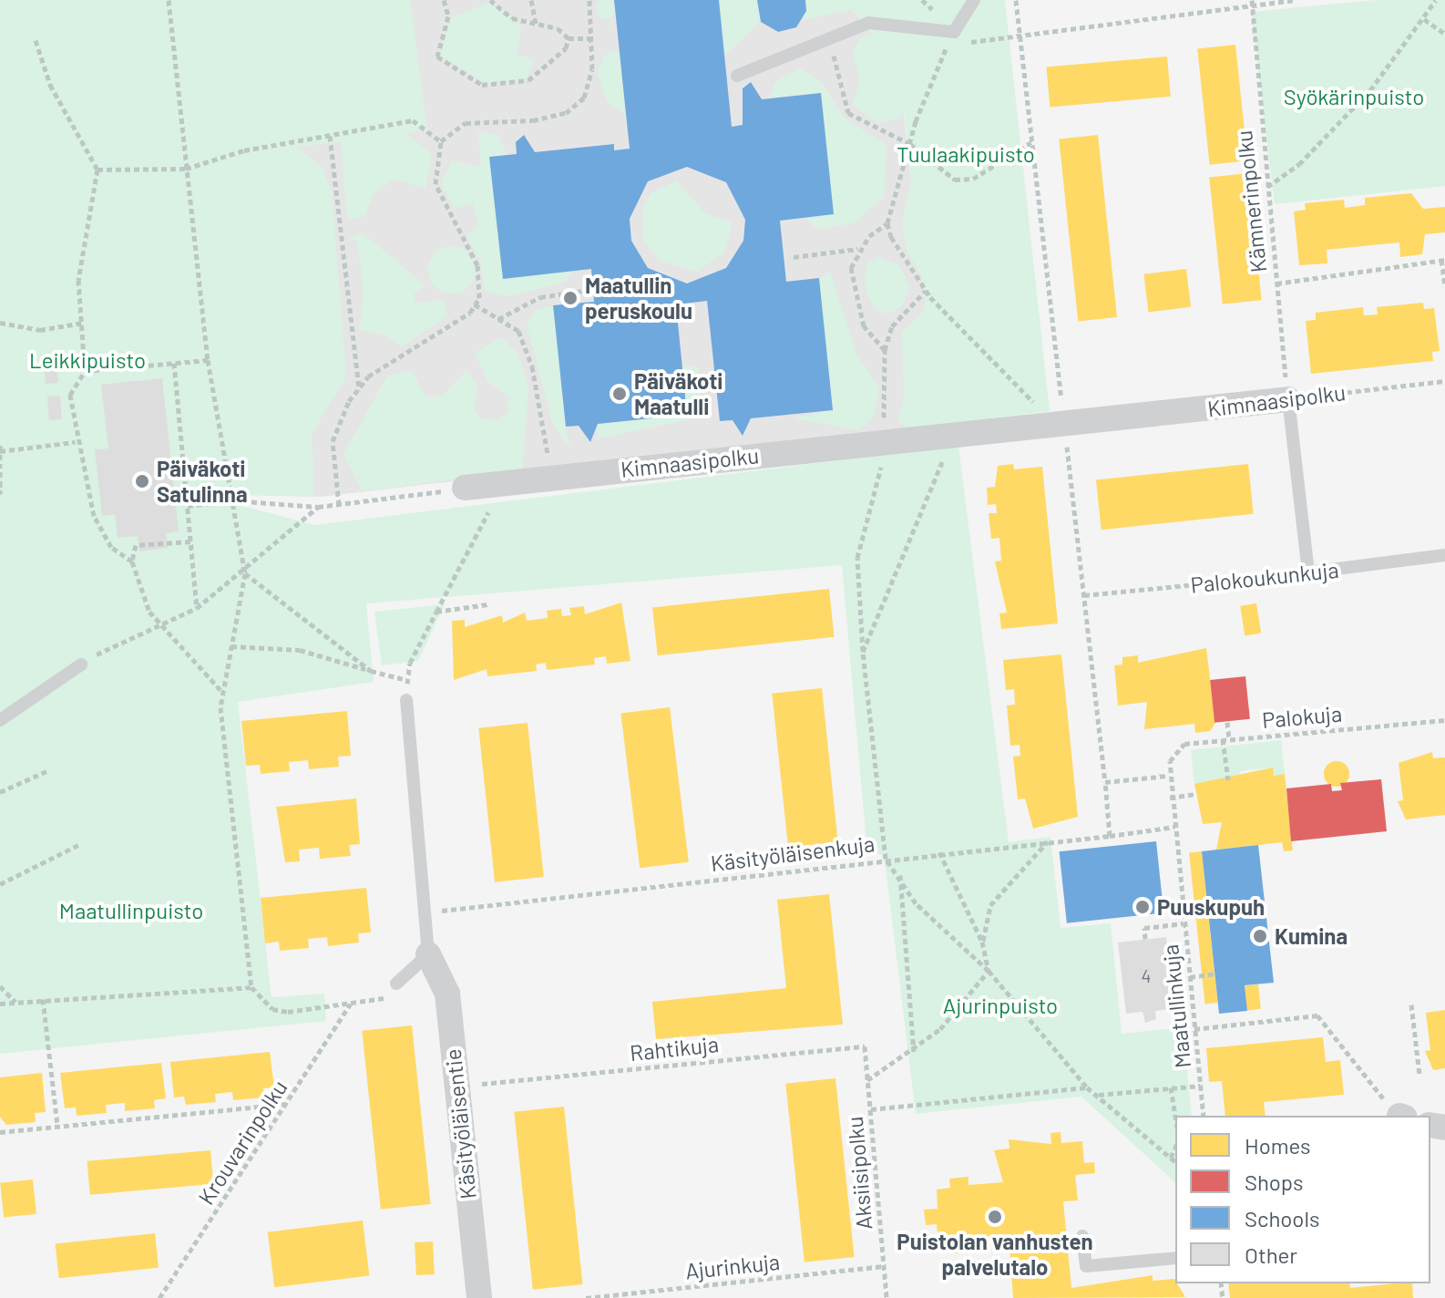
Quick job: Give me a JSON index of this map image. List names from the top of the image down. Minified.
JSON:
{"streets":{"street":["Kimnaasipolku","Käsityöläisentie"],"lane":["Palokoukunkuja"],"path":["Kämnerinpolku","Palokuja","Käsityöläisenkuja","Maatullinkuja","Rahtikuja","Krouvarinpolku","Aksiisipolku","Ajurinkuja"]},"crossings":[["Kämnerinpolku","Kimnaasipolku"],["Palokuja","Maatullinkuja"],["Käsityöläisenkuja","Maatullinkuja"],["Rahtikuja","Aksiisipolku"],["Aksiisipolku","Ajurinkuja"]],"parks":["Syökärinpuisto","Tuulaakipuisto","Leikkipuisto","Maatullinpuisto","Ajurinpuisto"],"places":["Maatullin peruskoulu","Päiväkoti Maatulli","Päiväkoti Satulinna","Puuskupuh","Kumina","Puistolan vanhusten palvelutalo"],"house_numbers":["4"],"legend":["Homes","Shops","Schools","Other"]}
